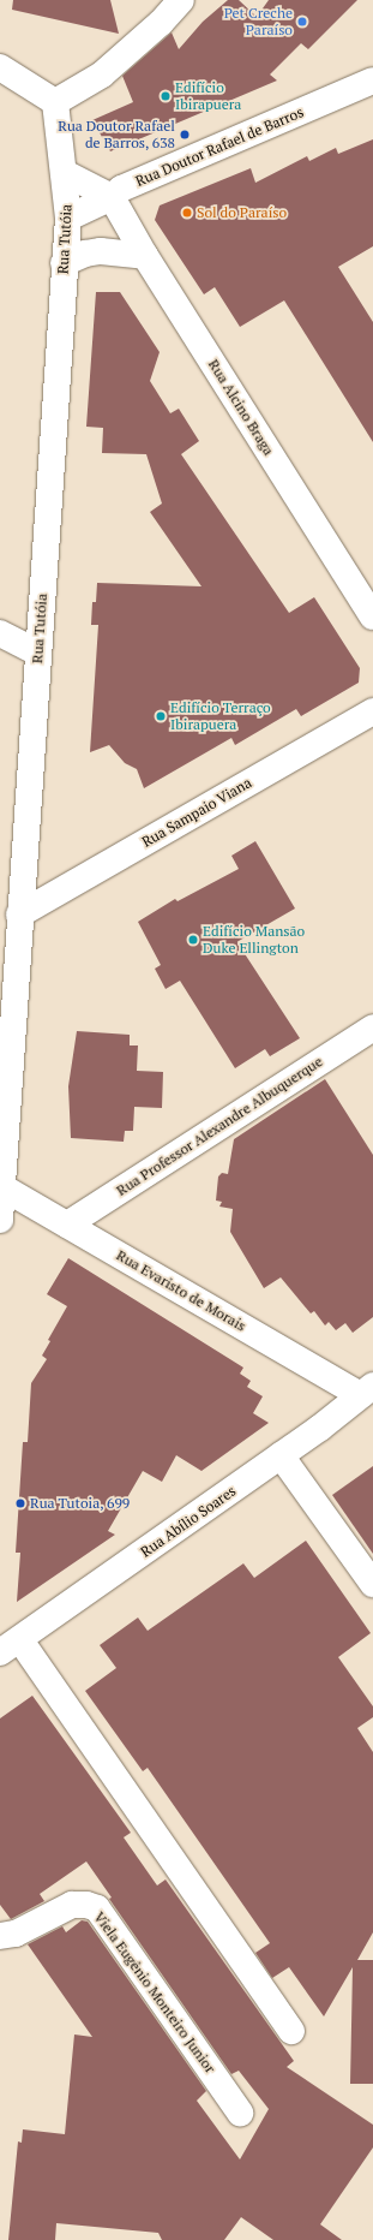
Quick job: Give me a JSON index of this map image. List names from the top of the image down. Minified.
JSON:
{"streets":{"street":["Rua Doutor Rafael de Barros","Rua Tutóia","Rua Alcino Braga","Rua Sampaio Viana","Rua Professor Alexandre Albuquerque","Rua Evaristo de Morais","Rua Abílio Soares","Viela Eugênio Monteiro Junior"]},"crossings":[["Rua Doutor Rafael de Barros","Rua Tutóia"],["Rua Doutor Rafael de Barros","Rua Alcino Braga"],["Rua Tutóia","Rua Sampaio Viana"],["Rua Tutóia","Rua Evaristo de Morais"],["Rua Professor Alexandre Albuquerque","Rua Evaristo de Morais"],["Rua Evaristo de Morais","Rua Abílio Soares"]],"places":["Pet Creche Paraíso","Edifício Ibirapuera","Rua Doutor Rafael de Barros, 638","Sol do Paraíso","Edifício Terraço Ibirapuera","Edifício Mansão Duke Ellington","Rua Tutoia, 699"]}
